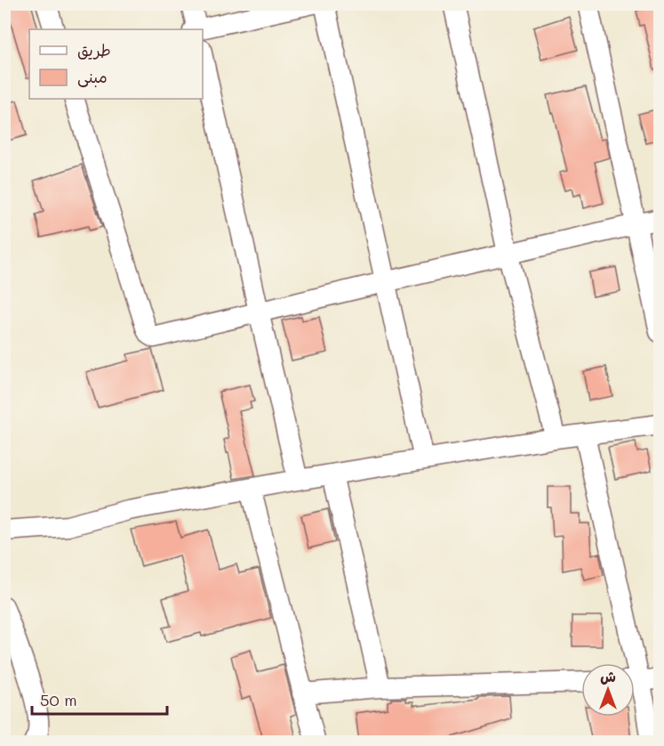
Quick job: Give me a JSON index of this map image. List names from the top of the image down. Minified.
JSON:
{"legend":["طريق","مبنى"],"scale_bar":"50 m","north":"top"}
